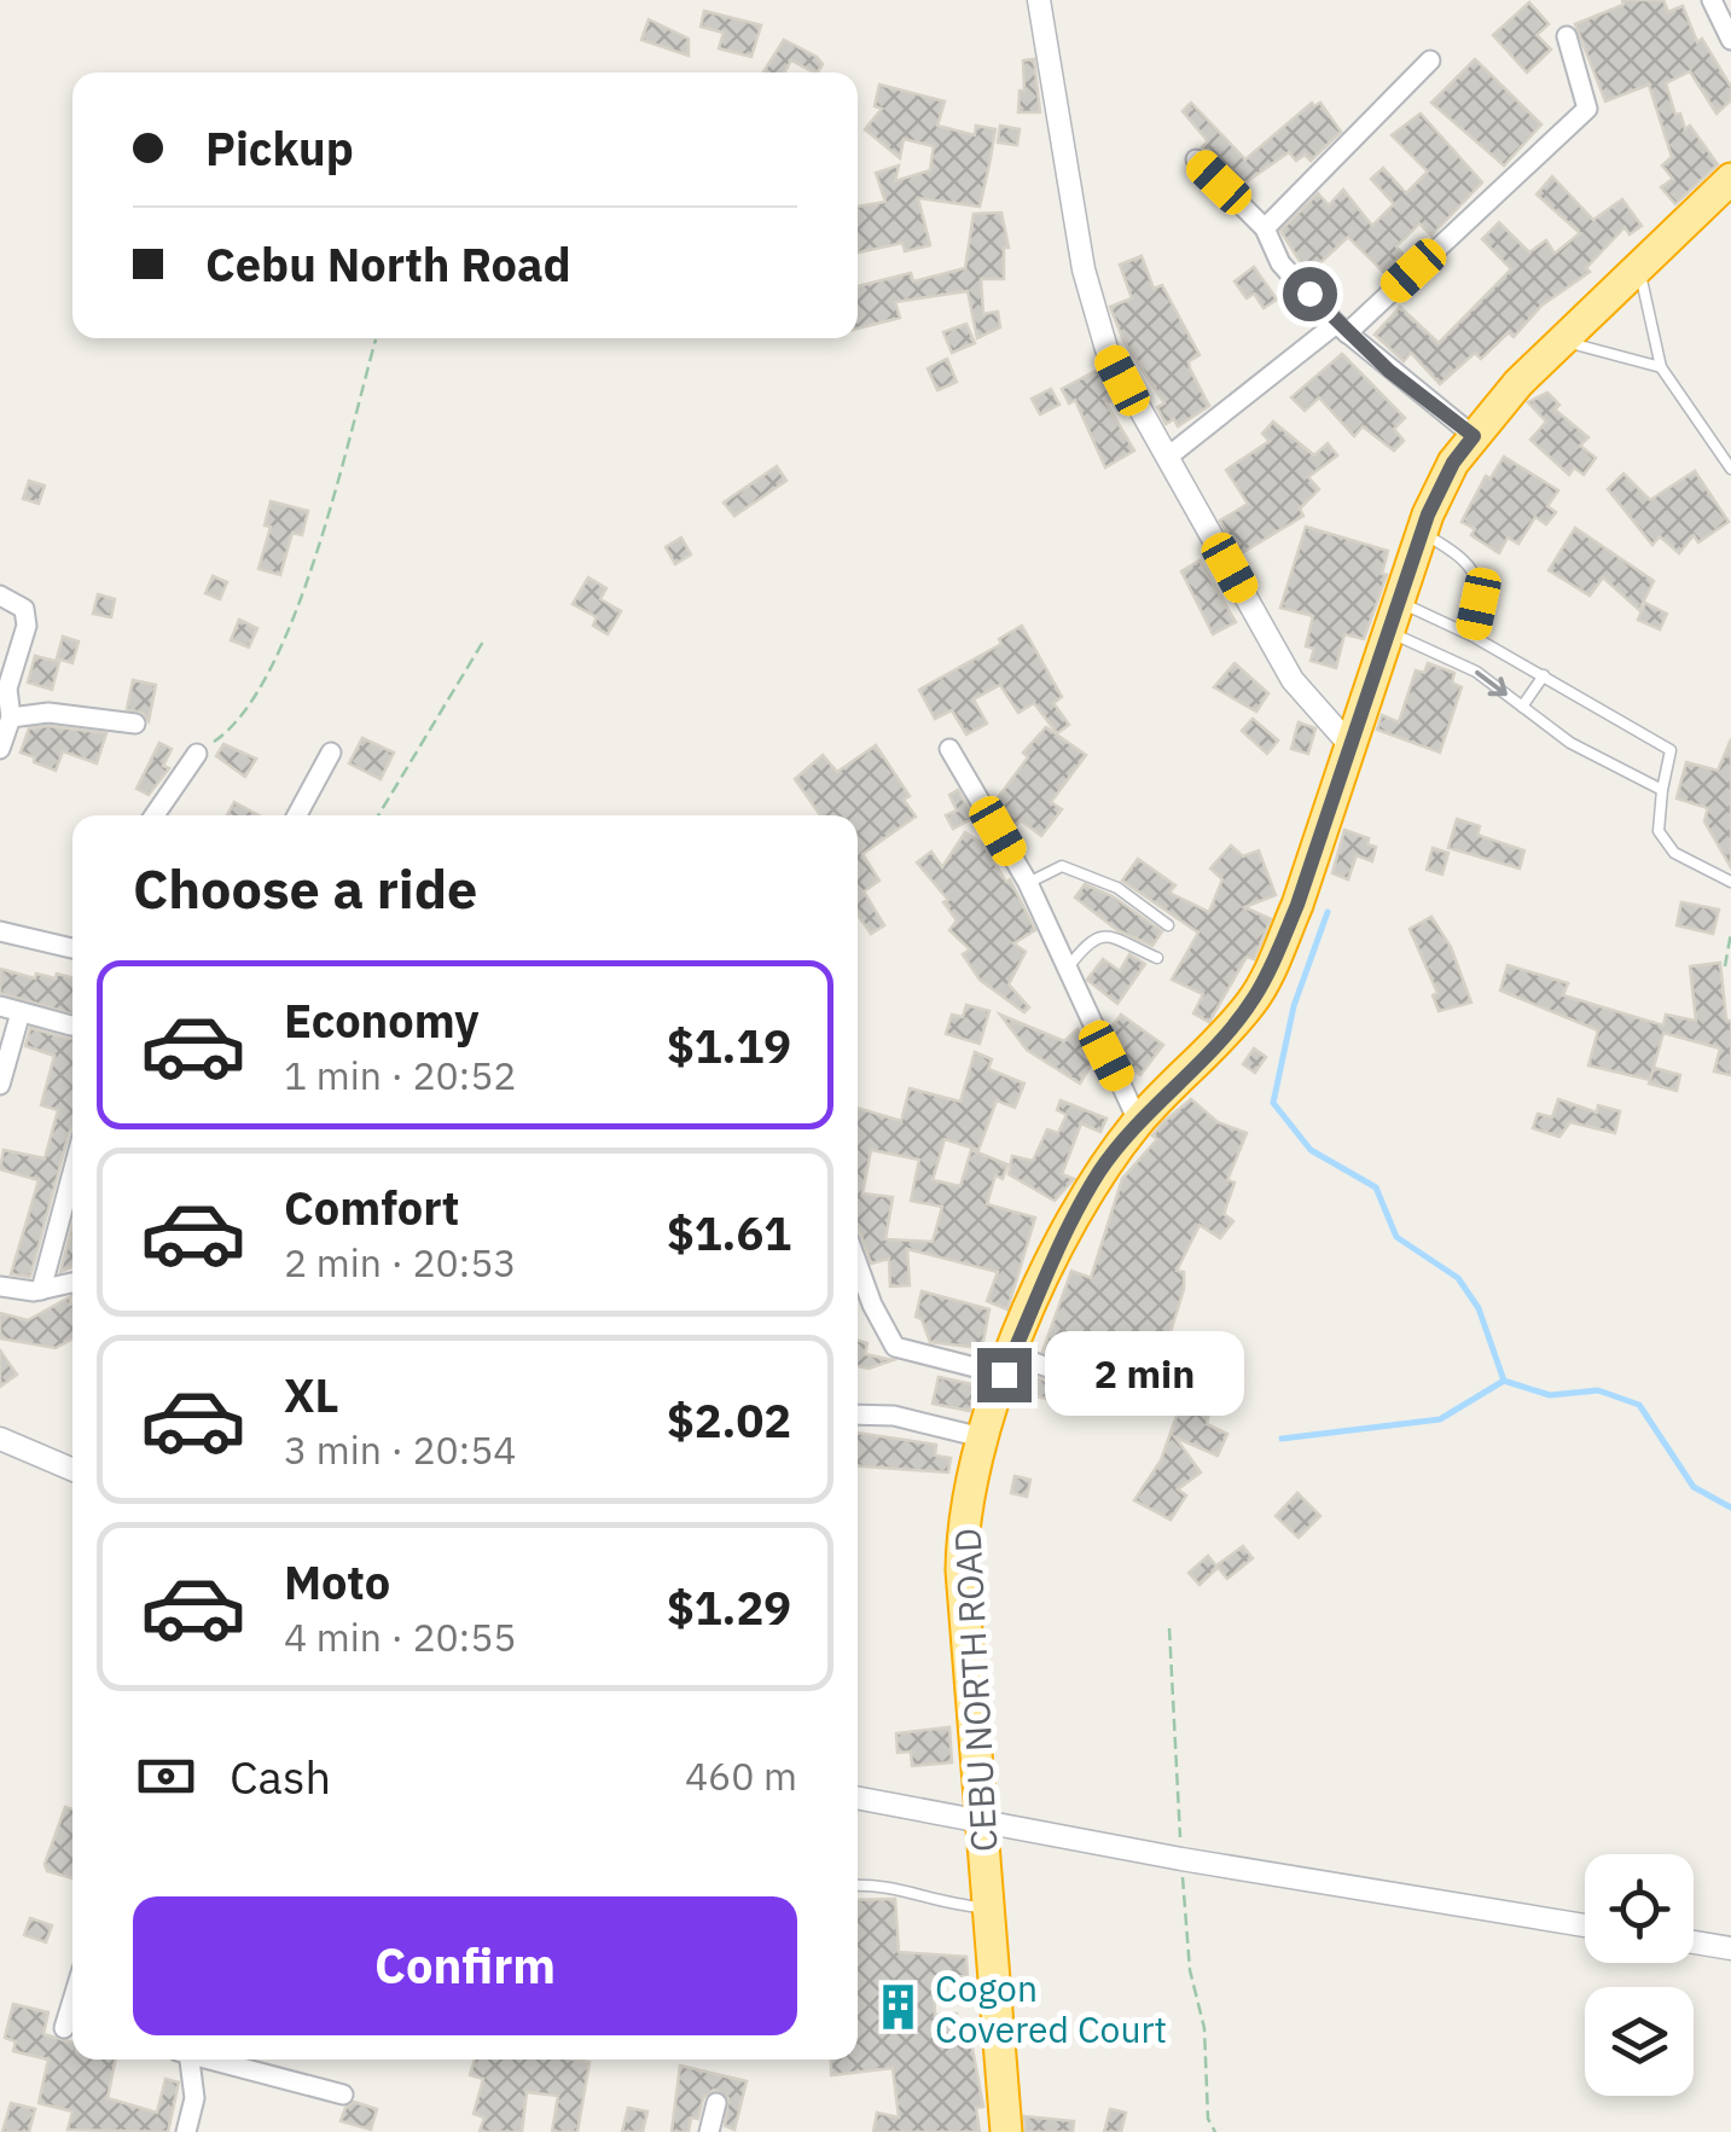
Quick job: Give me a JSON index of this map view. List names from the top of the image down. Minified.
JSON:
{"streets":{"highway":["CEBU NORTH ROAD"]},"places":{"building":["Cogon Covered Court"]},"page":{"banner":["Pickup","Cebu North Road"],"heading":"Choose a ride","list":[{"name":"Economy","note":"1 min · 20:52","value":"$1.19"},{"name":"Comfort","note":"2 min · 20:53","value":"$1.61"},{"name":"XL","note":"3 min · 20:54","value":"$2.02"},{"name":"Moto","note":"4 min · 20:55","value":"$1.29"}],"bubble":"2 min","pay":["Cash","460 m"],"buttons":"Confirm"}}
